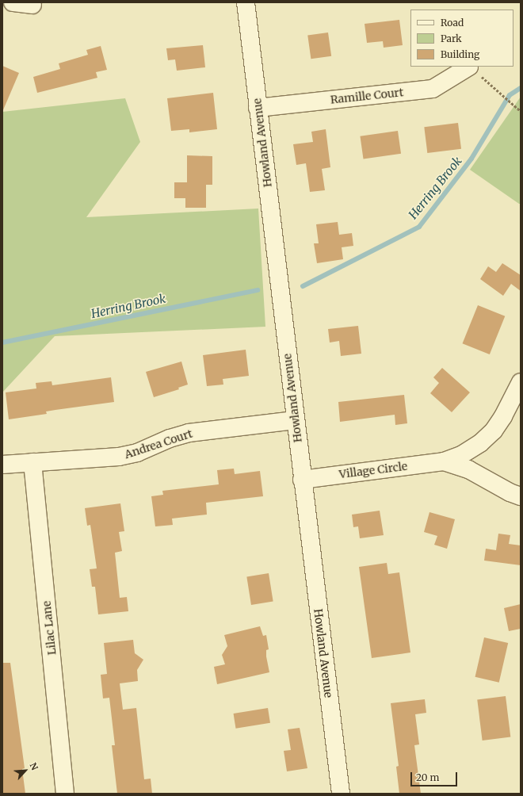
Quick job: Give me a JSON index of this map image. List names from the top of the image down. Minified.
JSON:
{"streets":{"street":["Ramille Court","Howland Avenue","Andrea Court","Village Circle","Lilac Lane"]},"crossings":[["Ramille Court","Howland Avenue"],["Howland Avenue","Andrea Court"],["Howland Avenue","Village Circle"],["Andrea Court","Lilac Lane"]],"water":["Herring Brook"],"legend":["Road","Park","Building"],"scale_bar":"20 m","north":"top right"}
